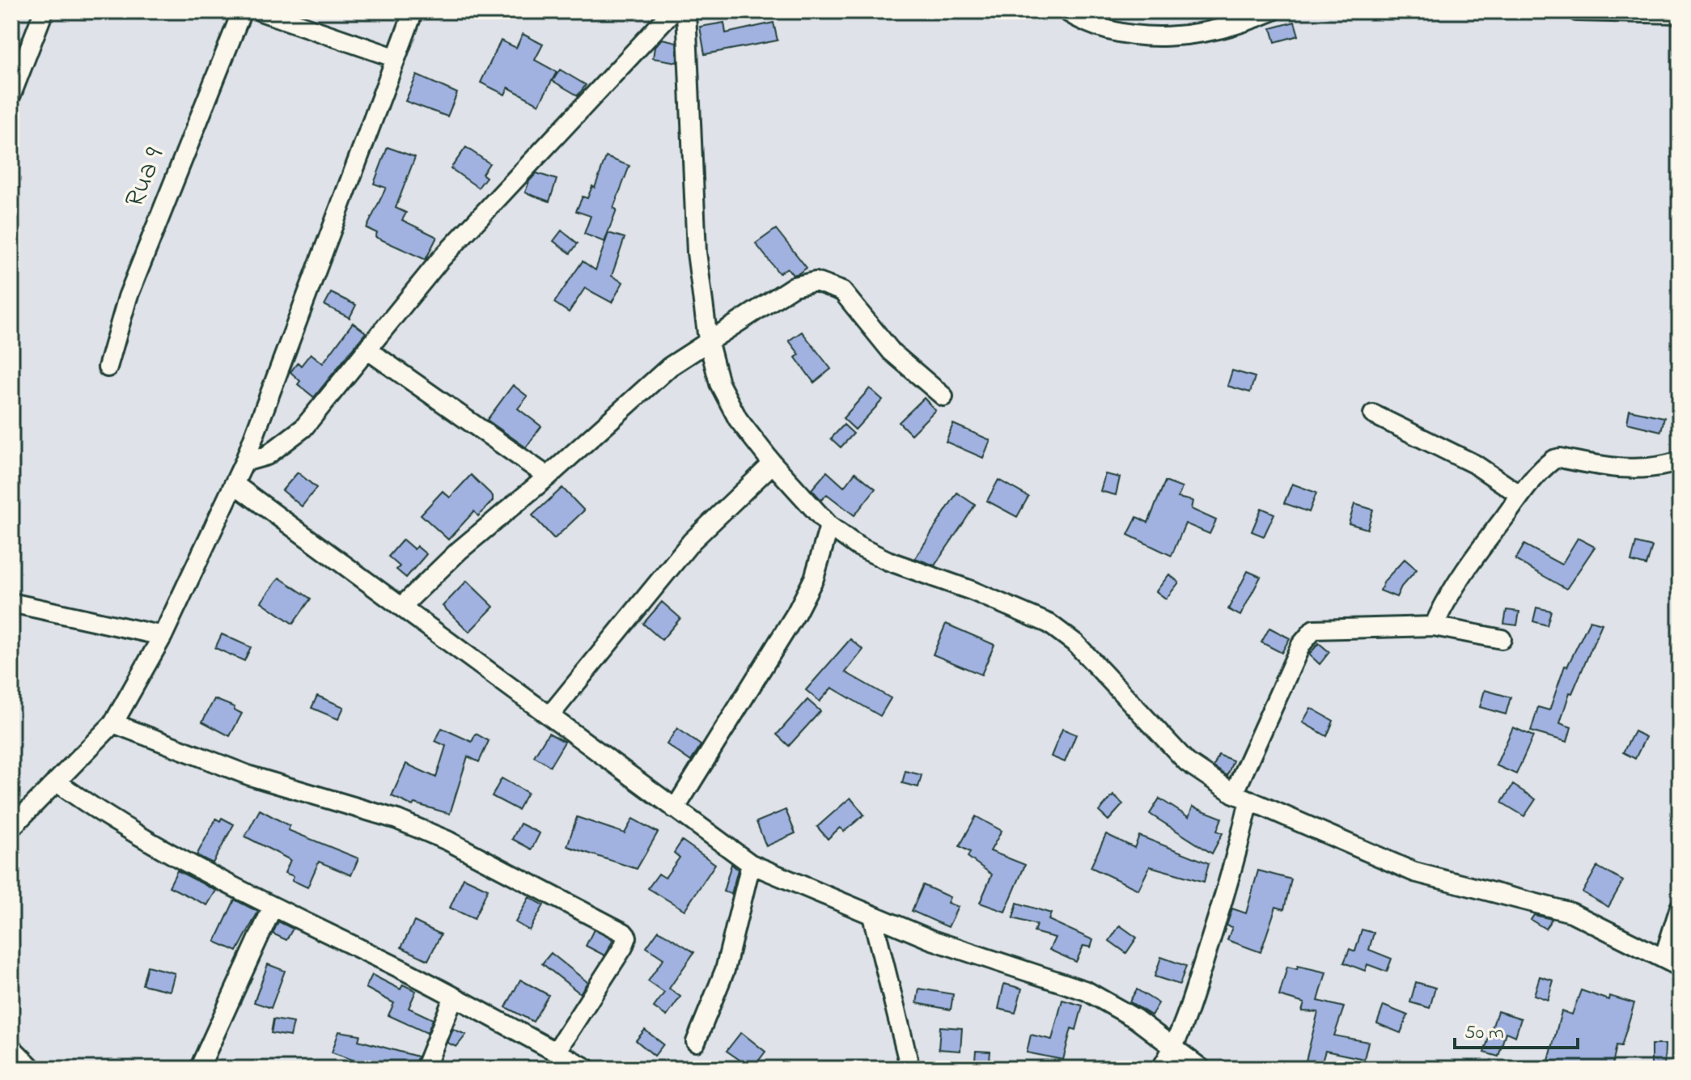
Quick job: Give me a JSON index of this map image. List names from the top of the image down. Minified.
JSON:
{"streets":{"street":["Rua 9"]},"scale_bar":"50 m"}
